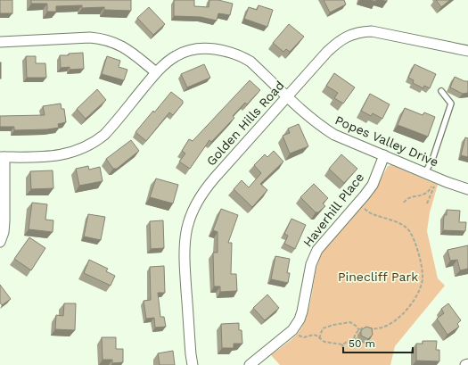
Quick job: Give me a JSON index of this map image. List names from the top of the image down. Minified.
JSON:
{"streets":{"street":["Golden Hills Road","Popes Valley Drive","Haverhill Place"]},"crossings":[["Golden Hills Road","Popes Valley Drive"],["Popes Valley Drive","Haverhill Place"]],"parks":["Pinecliff Park"],"scale_bar":"50 m"}
